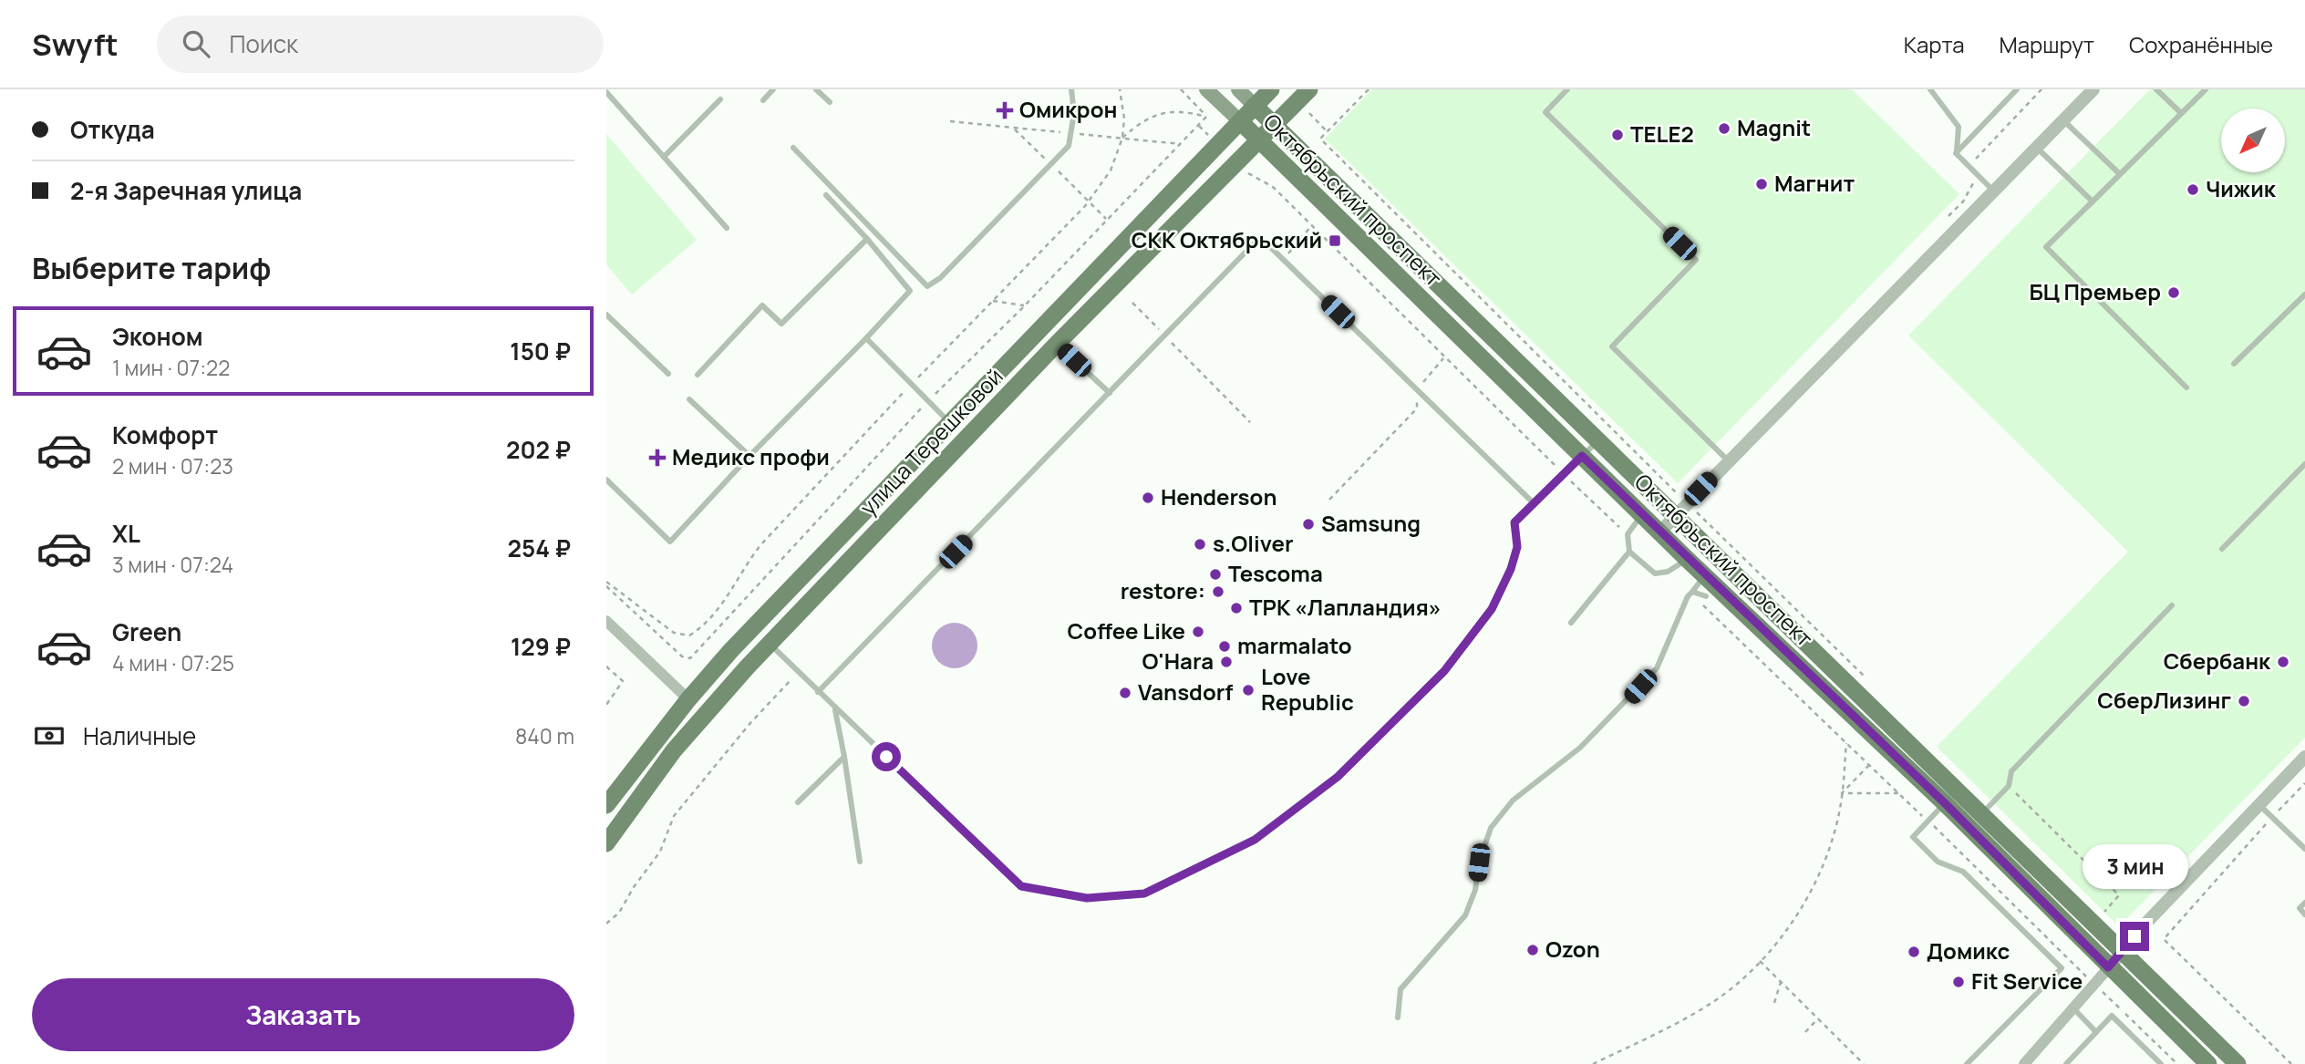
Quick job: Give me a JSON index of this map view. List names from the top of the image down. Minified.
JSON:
{"streets":{"main road":["Октябрьский проспект","улица Терешковой"]},"crossings":[["Октябрьский проспект","улица Терешковой"]],"places":{"health":["Омикрон","Медикс профи"],"other":["Magnit","TELE2","Магнит","Чижик","БЦ Премьер","Henderson","Samsung","s.Oliver","Tescoma","restore:","ТРК «Лапландия»","Coffee Like","marmalato","O'Hara","Сбербанк","Love Republic","Vansdorf","СберЛизинг","Ozon","Домикс","Fit Service"],"transit":["СКК Октябрьский"]},"north":"bottom left","page":{"header":"Swyft","search":"Поиск","nav":["Карта","Маршрут","Сохранённые"],"banner":["Откуда","2-я Заречная улица"],"heading":"Выберите тариф","list":[{"name":"Эконом","note":"1 мин · 07:22","value":"150 ₽"},{"name":"Комфорт","note":"2 мин · 07:23","value":"202 ₽"},{"name":"XL","note":"3 мин · 07:24","value":"254 ₽"},{"name":"Green","note":"4 мин · 07:25","value":"129 ₽"}],"pay":["Наличные","840 m"],"bubble":"3 мин","buttons":"Заказать"}}
